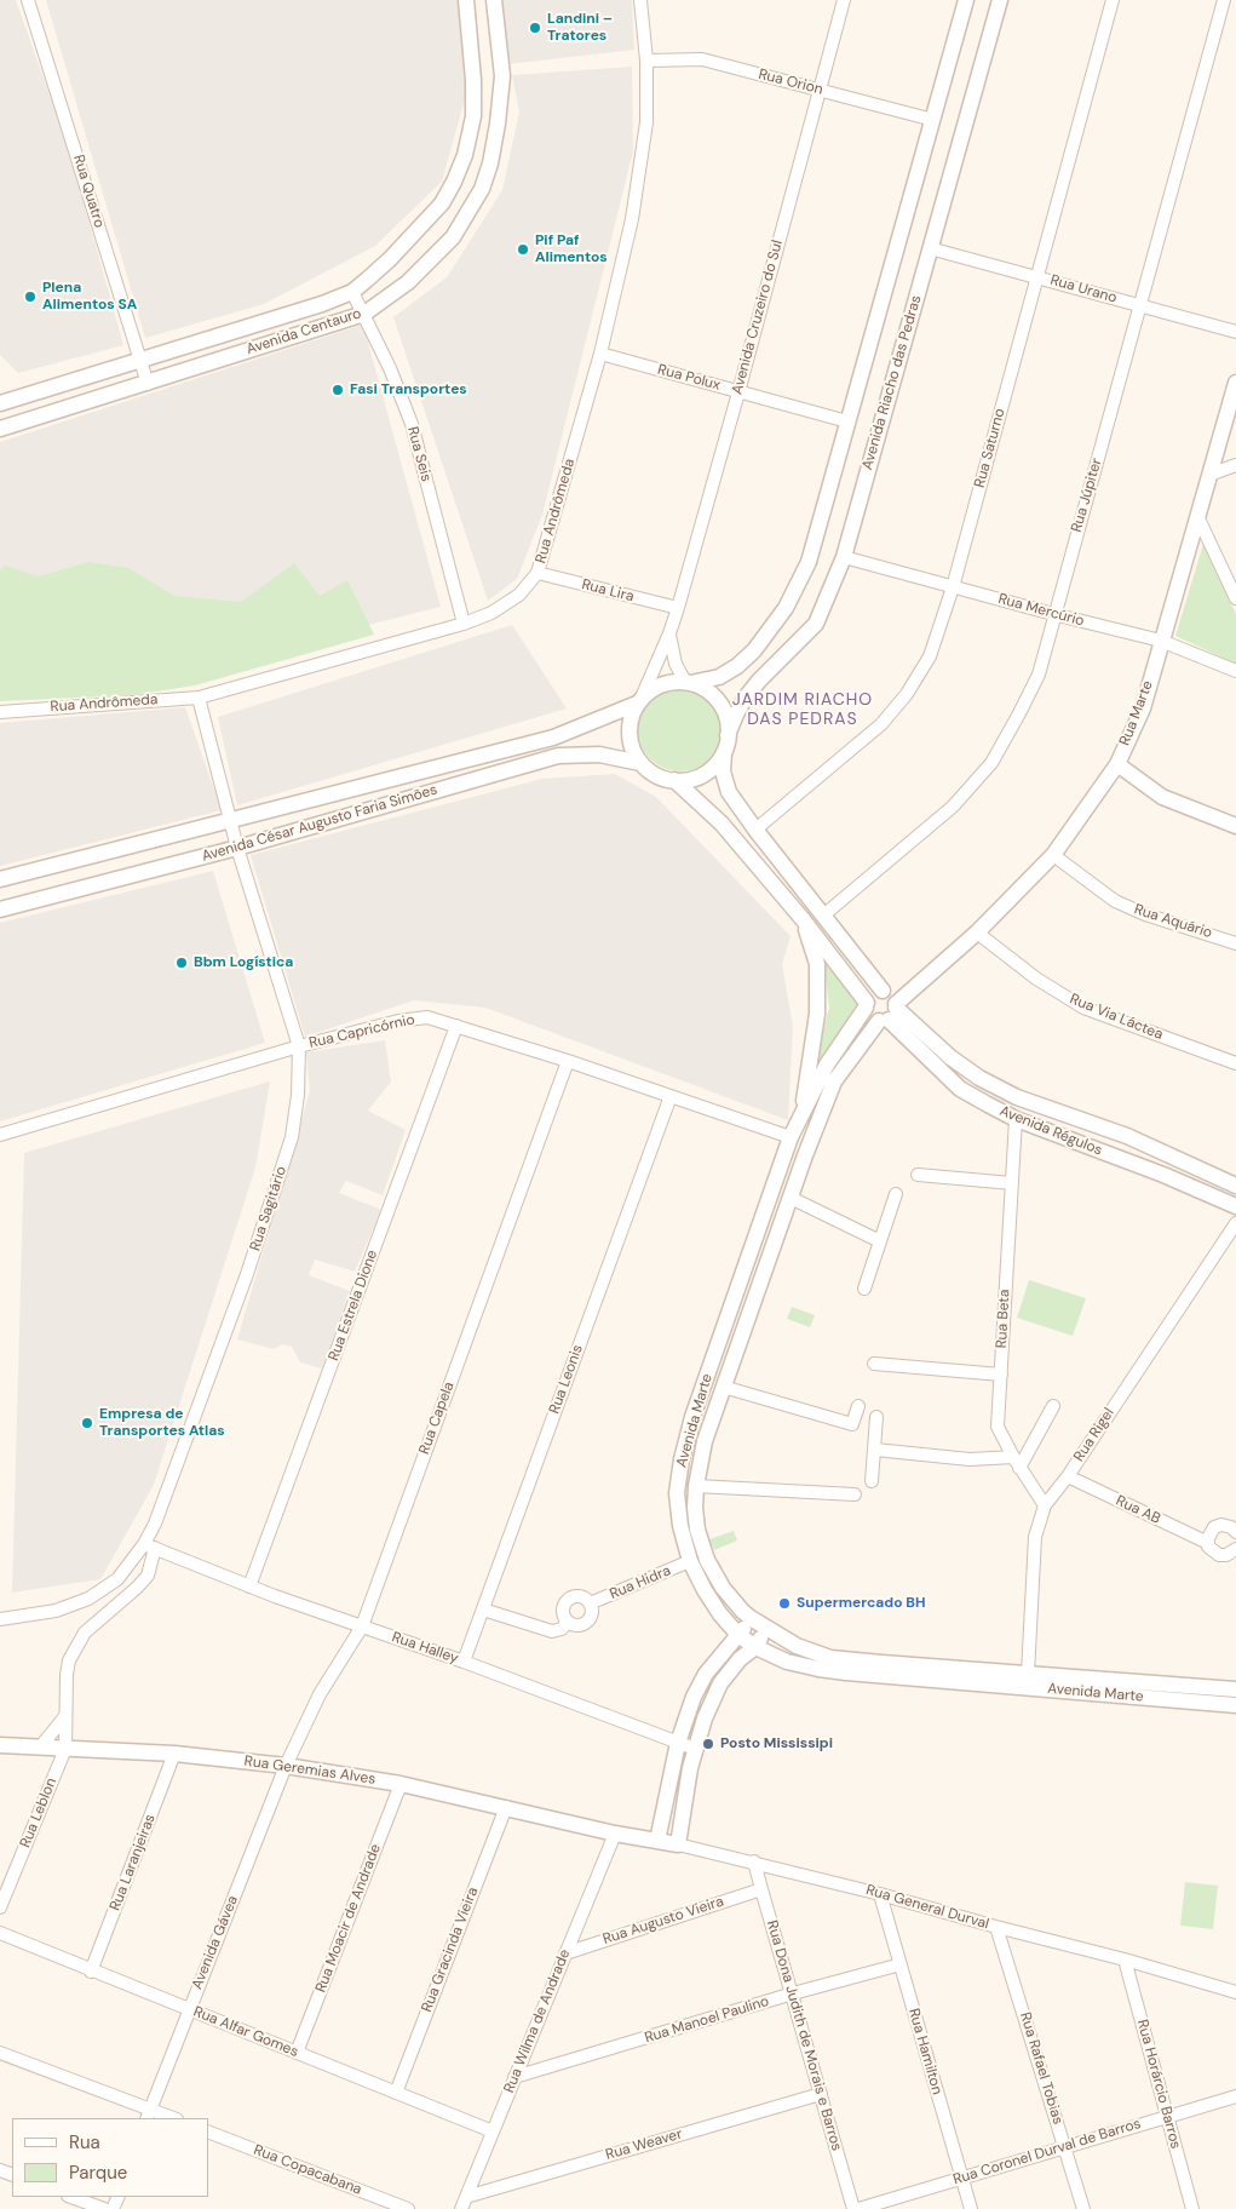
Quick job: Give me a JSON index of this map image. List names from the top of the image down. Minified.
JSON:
{"streets":{"street":["Rua Orion","Rua Quatro","Rua Urano","Avenida Cruzeiro do Sul","Avenida Centauro","Rua Polux","Avenida Riacho das Pedras","Rua Saturno","Rua Seis","Rua Júpiter","Rua Andrômeda","Rua Lira","Rua Mercúrio","Rua Marte","Avenida César Augusto Faria Simões","Rua Aquário","Rua Via Láctea","Rua Capricórnio","Avenida Régulos","Rua Sagitário","Rua Estrela Dione","Rua Beta","Rua Leonis","Rua Capela","Avenida Marte","Rua Rigel","Rua AB","Rua Hidra","Rua Halley","Rua Geremias Alves","Rua Leblon","Rua Laranjeiras","Rua General Durval","Rua Moacir de Andrade","Rua Augusto Vieira","Avenida Gávea","Rua Gracinda Vieira","Rua Manoel Paulino","Rua Wilma de Andrade","Rua Alfar Gomes","Rua Dona Judith de Morais e Barros","Rua Hamilton","Rua Rafael Tobias","Rua Horárcio Barros","Rua Weaver","Rua Coronel Durval de Barros","Rua Copacabana"]},"crossings":[["Rua Orion","Avenida Cruzeiro do Sul"],["Rua Orion","Rua Andrômeda"],["Rua Quatro","Avenida Centauro"],["Rua Urano","Avenida Riacho das Pedras"],["Rua Urano","Rua Saturno"],["Rua Urano","Rua Júpiter"],["Avenida Cruzeiro do Sul","Rua Polux"],["Avenida Cruzeiro do Sul","Avenida Riacho das Pedras"],["Avenida Cruzeiro do Sul","Rua Lira"],["Avenida Cruzeiro do Sul","Avenida César Augusto Faria Simões"],["Avenida Cruzeiro do Sul","Avenida Régulos"],["Avenida Centauro","Rua Seis"],["Rua Polux","Rua Andrômeda"],["Avenida Riacho das Pedras","Rua Mercúrio"],["Avenida Riacho das Pedras","Avenida César Augusto Faria Simões"],["Avenida Riacho das Pedras","Avenida Régulos"],["Rua Saturno","Rua Mercúrio"],["Rua Saturno","Avenida Régulos"],["Rua Seis","Rua Andrômeda"],["Rua Júpiter","Rua Mercúrio"],["Rua Júpiter","Avenida Régulos"],["Rua Andrômeda","Rua Lira"],["Rua Andrômeda","Rua Sagitário"],["Rua Mercúrio","Rua Marte"],["Rua Marte","Rua Aquário"],["Rua Marte","Rua Via Láctea"],["Rua Marte","Avenida Régulos"],["Rua Marte","Avenida Marte"],["Avenida César Augusto Faria Simões","Avenida Régulos"],["Avenida César Augusto Faria Simões","Rua Sagitário"],["Rua Capricórnio","Rua Sagitário"],["Rua Capricórnio","Rua Estrela Dione"],["Rua Capricórnio","Rua Leonis"],["Rua Capricórnio","Rua Capela"],["Rua Capricórnio","Avenida Marte"],["Avenida Régulos","Rua Beta"],["Avenida Régulos","Avenida Marte"],["Rua Sagitário","Rua Halley"],["Rua Sagitário","Rua Leblon"],["Rua Estrela Dione","Rua Halley"],["Rua Beta","Rua Rigel"],["Rua Leonis","Rua Halley"],["Rua Capela","Rua Halley"],["Rua Capela","Rua Geremias Alves"],["Rua Capela","Avenida Gávea"],["Avenida Marte","Rua Rigel"],["Avenida Marte","Rua Hidra"],["Rua Rigel","Rua AB"],["Rua Halley","Rua Leblon"],["Rua Geremias Alves","Rua Leblon"],["Rua Geremias Alves","Rua Laranjeiras"],["Rua Geremias Alves","Rua General Durval"],["Rua Geremias Alves","Rua Moacir de Andrade"],["Rua Geremias Alves","Avenida Gávea"],["Rua Geremias Alves","Rua Gracinda Vieira"],["Rua Geremias Alves","Rua Wilma de Andrade"],["Rua Laranjeiras","Rua Alfar Gomes"],["Rua General Durval","Rua Wilma de Andrade"],["Rua General Durval","Rua Dona Judith de Morais e Barros"],["Rua General Durval","Rua Hamilton"],["Rua General Durval","Rua Rafael Tobias"],["Rua General Durval","Rua Horárcio Barros"],["Rua Moacir de Andrade","Rua Alfar Gomes"],["Rua Augusto Vieira","Rua Wilma de Andrade"],["Rua Augusto Vieira","Rua Dona Judith de Morais e Barros"],["Avenida Gávea","Rua Alfar Gomes"],["Rua Gracinda Vieira","Rua Alfar Gomes"],["Rua Manoel Paulino","Rua Wilma de Andrade"],["Rua Manoel Paulino","Rua Dona Judith de Morais e Barros"],["Rua Manoel Paulino","Rua Hamilton"],["Rua Wilma de Andrade","Rua Alfar Gomes"],["Rua Wilma de Andrade","Rua Weaver"],["Rua Dona Judith de Morais e Barros","Rua Weaver"],["Rua Dona Judith de Morais e Barros","Rua Coronel Durval de Barros"],["Rua Hamilton","Rua Coronel Durval de Barros"],["Rua Rafael Tobias","Rua Coronel Durval de Barros"],["Rua Horárcio Barros","Rua Coronel Durval de Barros"]],"districts":["JARDIM RIACHO DAS PEDRAS"],"places":["Landini – Tratores","Pif Paf Alimentos","Plena Alimentos SA","Fasi Transportes","Bbm Logística","Empresa de Transportes Atlas","Supermercado BH","Posto Mississipi"],"legend":["Rua","Parque"]}
